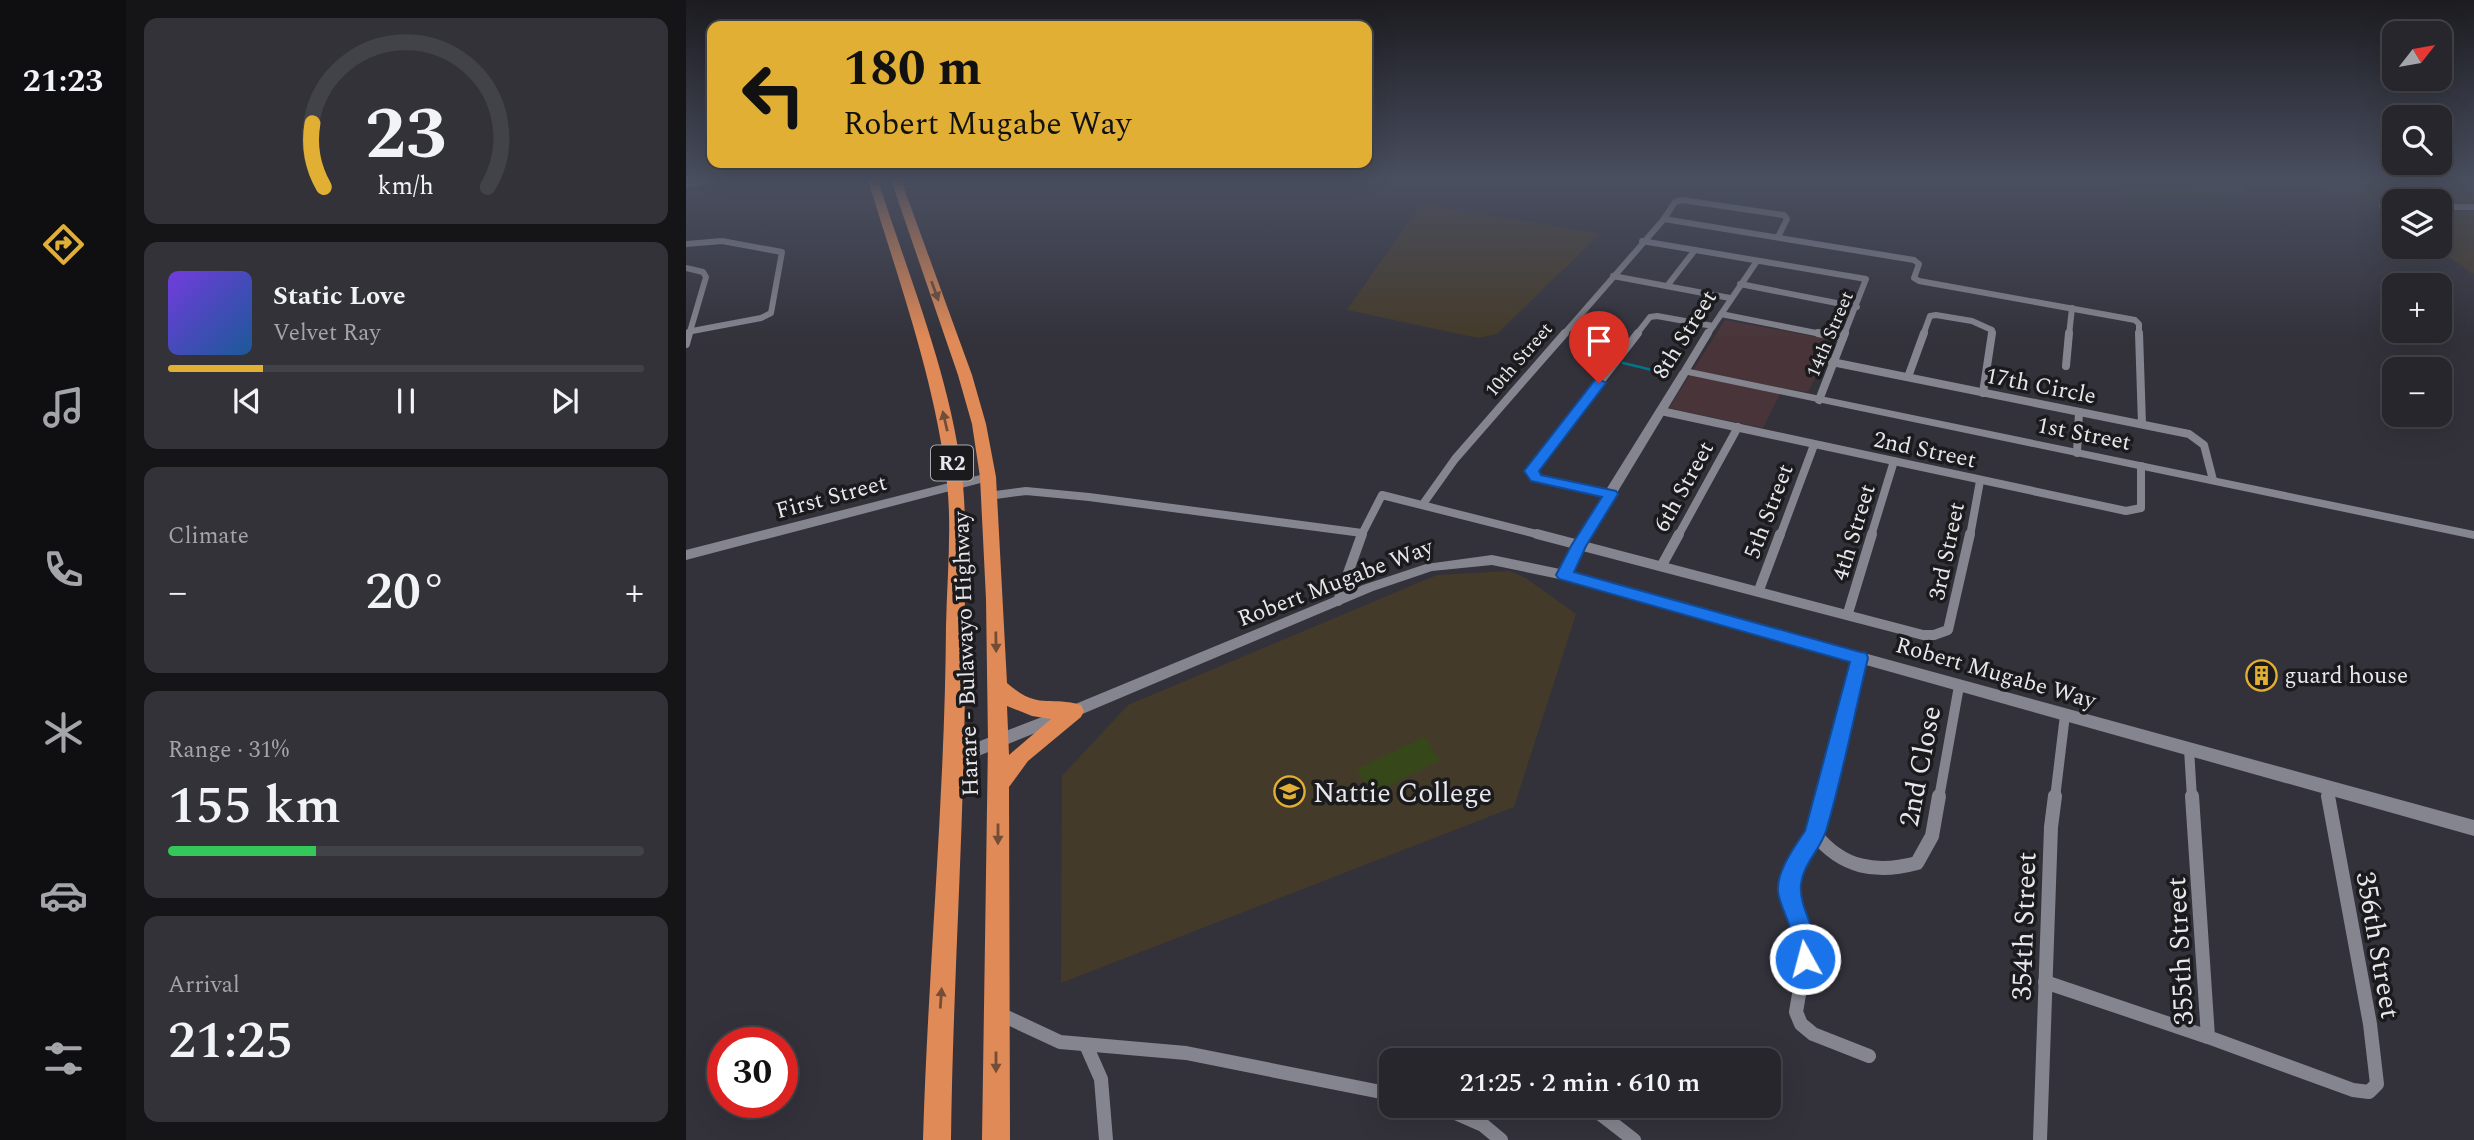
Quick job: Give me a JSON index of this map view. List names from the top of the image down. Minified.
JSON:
{"streets":{"highway":["R2","Harare - Bulawayo Highway"],"street":["8th Street","14th Street","10th Street","17th Circle","1st Street","2nd Street","6th Street","First Street","5th Street","4th Street","3rd Street","Robert Mugabe Way","2nd Close","354th Street","356th Street","355th Street"]},"crossings":[["8th Street","14th Street"],["8th Street","1st Street"],["8th Street","2nd Street"],["8th Street","Robert Mugabe Way"],["14th Street","17th Circle"],["14th Street","1st Street"],["17th Circle","1st Street"],["1st Street","2nd Street"],["2nd Street","6th Street"],["2nd Street","5th Street"],["2nd Street","4th Street"],["2nd Street","3rd Street"],["First Street","Harare - Bulawayo Highway"],["4th Street","3rd Street"],["Robert Mugabe Way","Harare - Bulawayo Highway"],["Robert Mugabe Way","2nd Close"],["Robert Mugabe Way","354th Street"],["Robert Mugabe Way","356th Street"],["Robert Mugabe Way","355th Street"],["356th Street","355th Street"]],"places":{"building":["guard house"],"school or university":["Nattie College"]},"north":"top right","page":{"tabs":"21:23","map_buttons":["+","−"],"turn":["180 m","Robert Mugabe Way"],"song":["Static Love","Velvet Ray"],"tile":["Climate",["Range · 31%","155 km"],["Arrival","21:25"]],"heat":["−","20°","+"],"limit":"30","trip":"21:25 · 2 min · 610 m","gauge":["23","km/h"]}}
